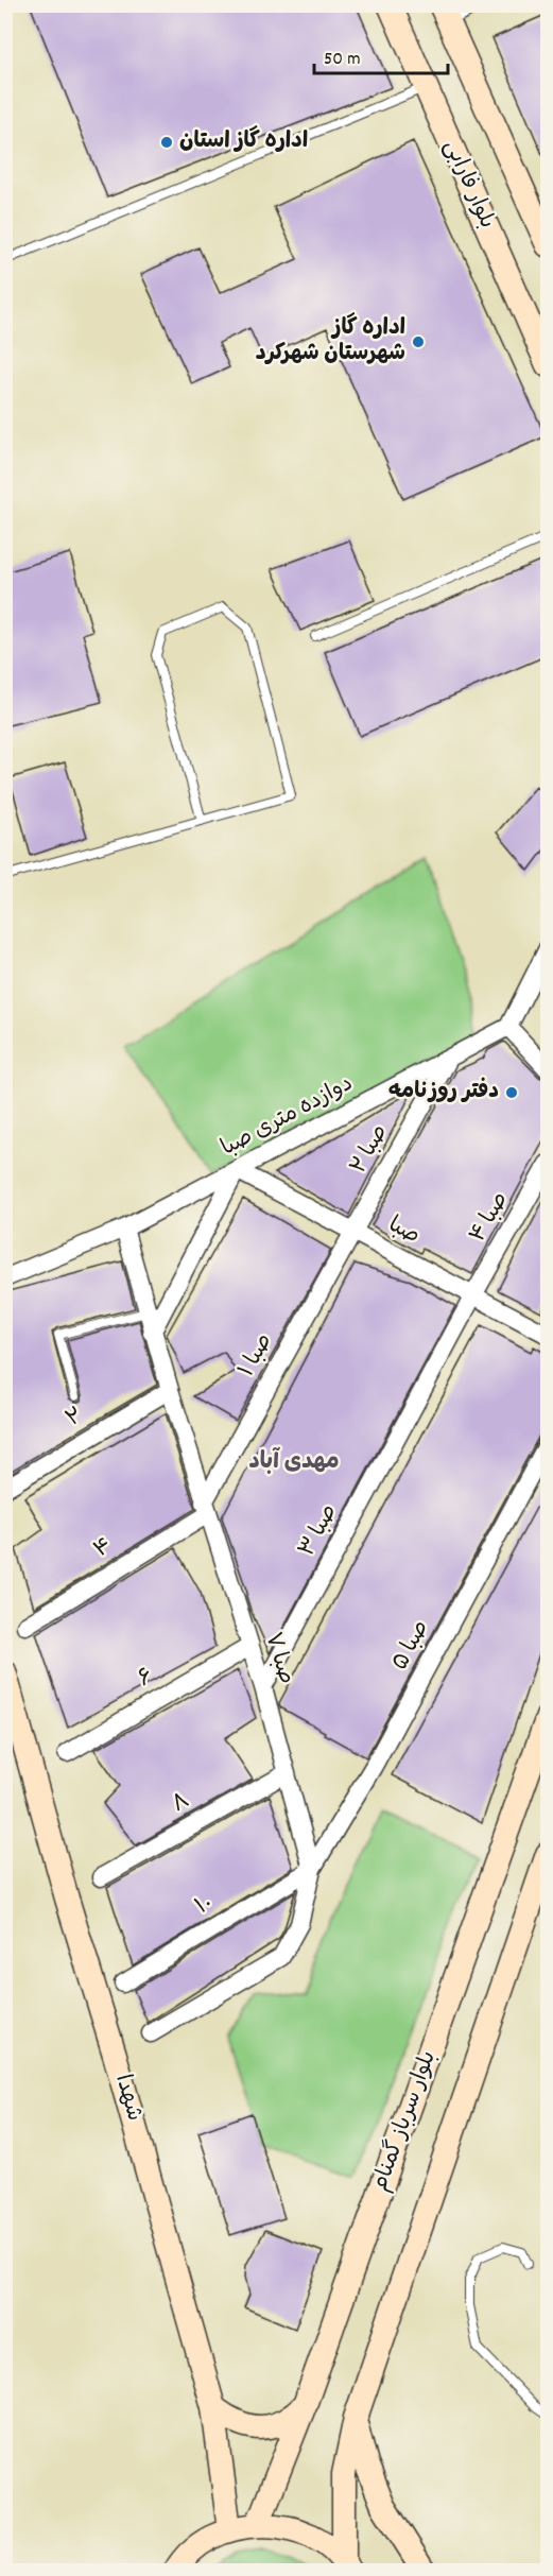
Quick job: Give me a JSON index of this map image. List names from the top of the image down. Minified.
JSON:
{"streets":{"main road":["بلوار فارابی","شهدا","بلوار سرباز گمنام"],"street":["دوازده متری صبا","صبا ۲","صبا ۴","صبا","صبا ۱","۲","صبا ۳","۴","صبا ۵","صبا ۷","۶","۸","۱۰"]},"crossings":[["دوازده متری صبا","صبا ۲"],["دوازده متری صبا","صبا"],["دوازده متری صبا","صبا ۷"],["صبا ۲","صبا"],["صبا ۲","صبا ۱"],["صبا ۴","صبا"],["صبا ۴","صبا ۳"],["صبا","صبا ۱"],["صبا","صبا ۳"],["صبا ۱","۴"],["صبا ۱","صبا ۷"],["۲","صبا ۷"],["صبا ۳","صبا ۷"],["۴","صبا ۷"],["صبا ۵","صبا ۷"],["صبا ۵","۱۰"],["صبا ۷","۶"],["صبا ۷","۸"],["صبا ۷","۱۰"]],"districts":["مهدی آباد"],"places":["اداره گاز استان","اداره گاز شهرستان شهرکرد","دفتر روزنامه"],"scale_bar":"50 m"}
